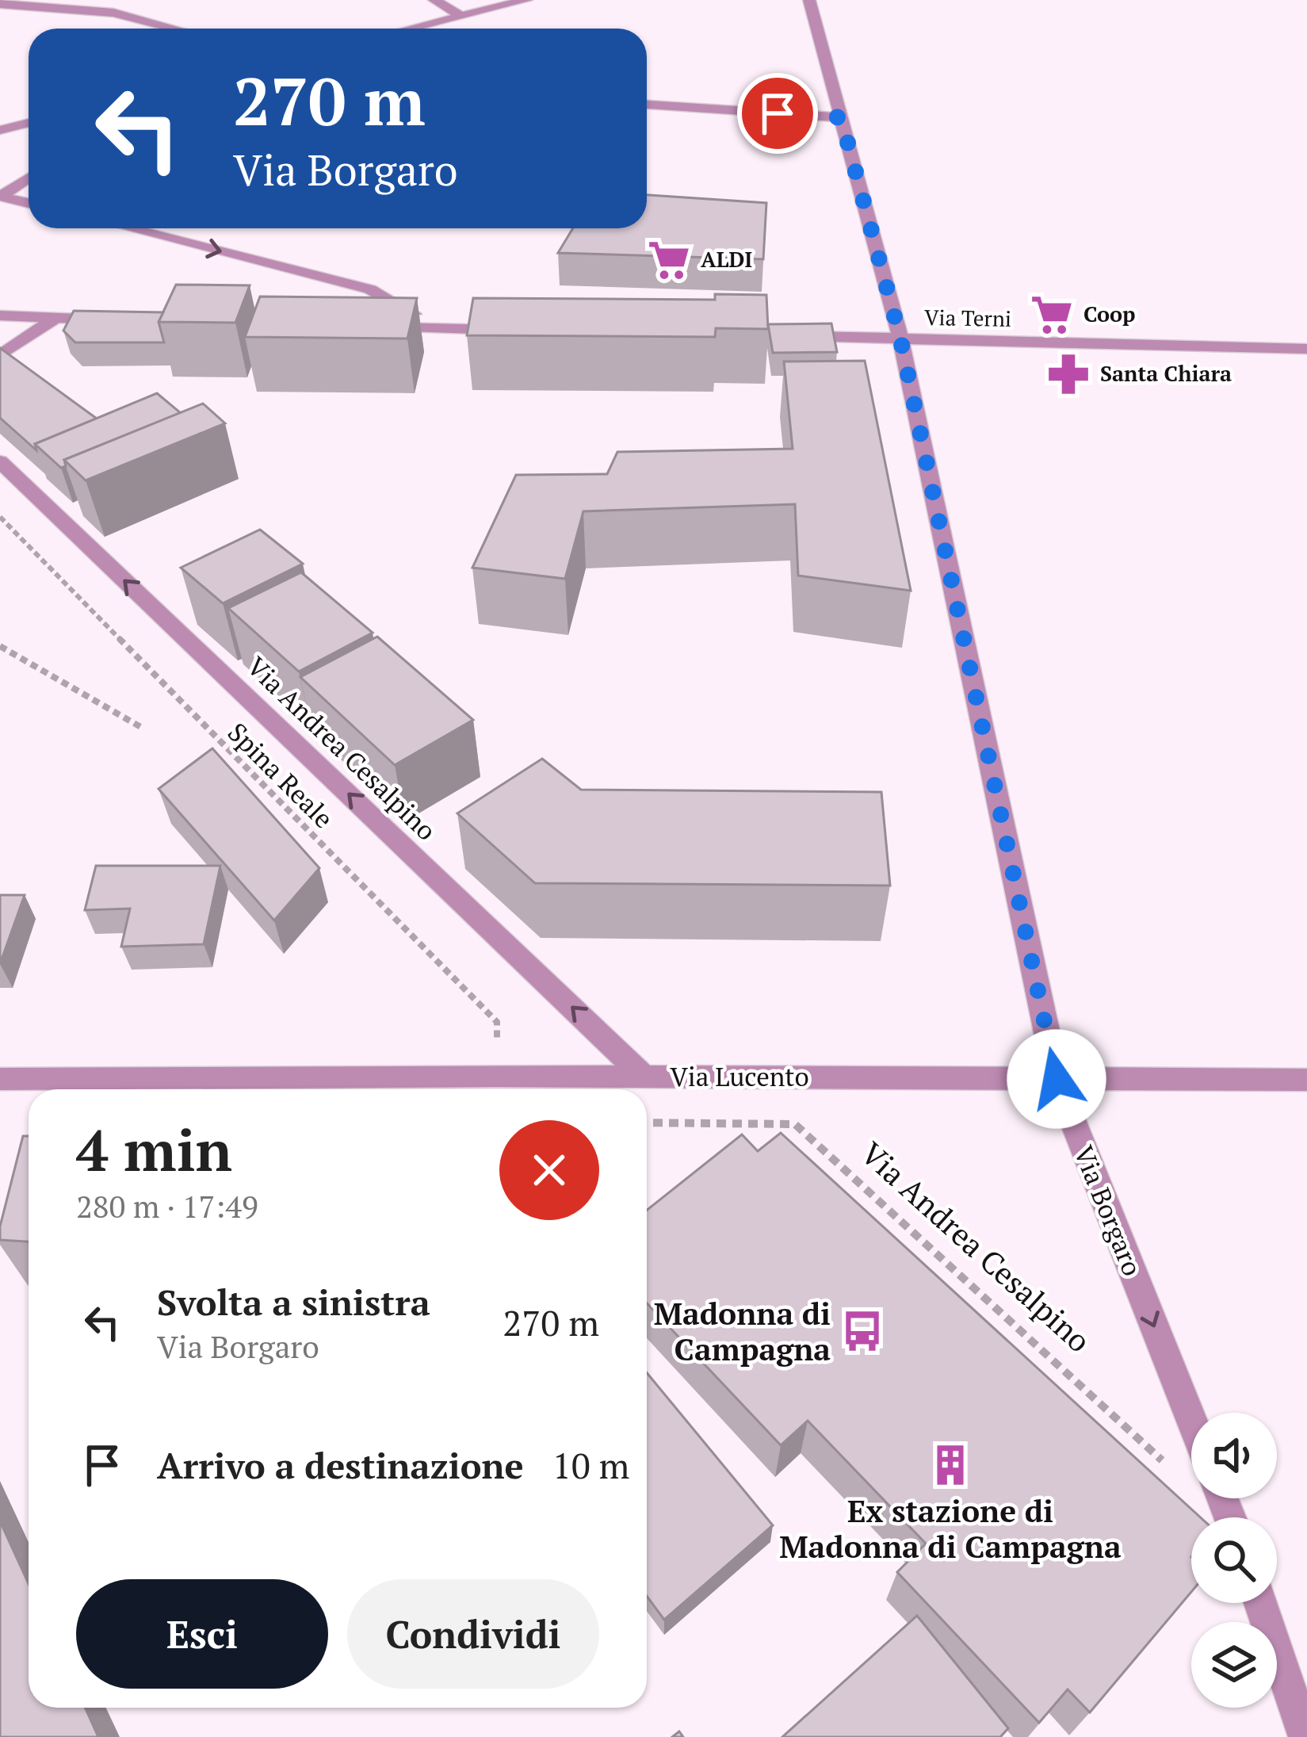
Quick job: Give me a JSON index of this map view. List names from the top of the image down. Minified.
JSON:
{"streets":{"street":["Via Terni","Via Andrea Cesalpino","Via Lucento","Via Borgaro"],"path":["Spina Reale"]},"crossings":[["Via Terni","Via Borgaro"],["Via Andrea Cesalpino","Via Lucento"],["Spina Reale","Via Lucento"],["Via Lucento","Via Borgaro"]],"one_way":["Via Andrea Cesalpino"],"places":{"supermarket":["ALDI","Coop"],"pharmacy":["Santa Chiara"],"bus stop":["Madonna di Campagna"],"building":["Ex stazione di Madonna di Campagna"]},"page":{"turn":["270 m","Via Borgaro"],"heading":["4 min","280 m · 17:49"],"list":[{"name":"Svolta a sinistra","note":"Via Borgaro","value":"270 m"},{"name":"Arrivo a destinazione","value":"10 m"}],"buttons":["Esci","Condividi"]}}
